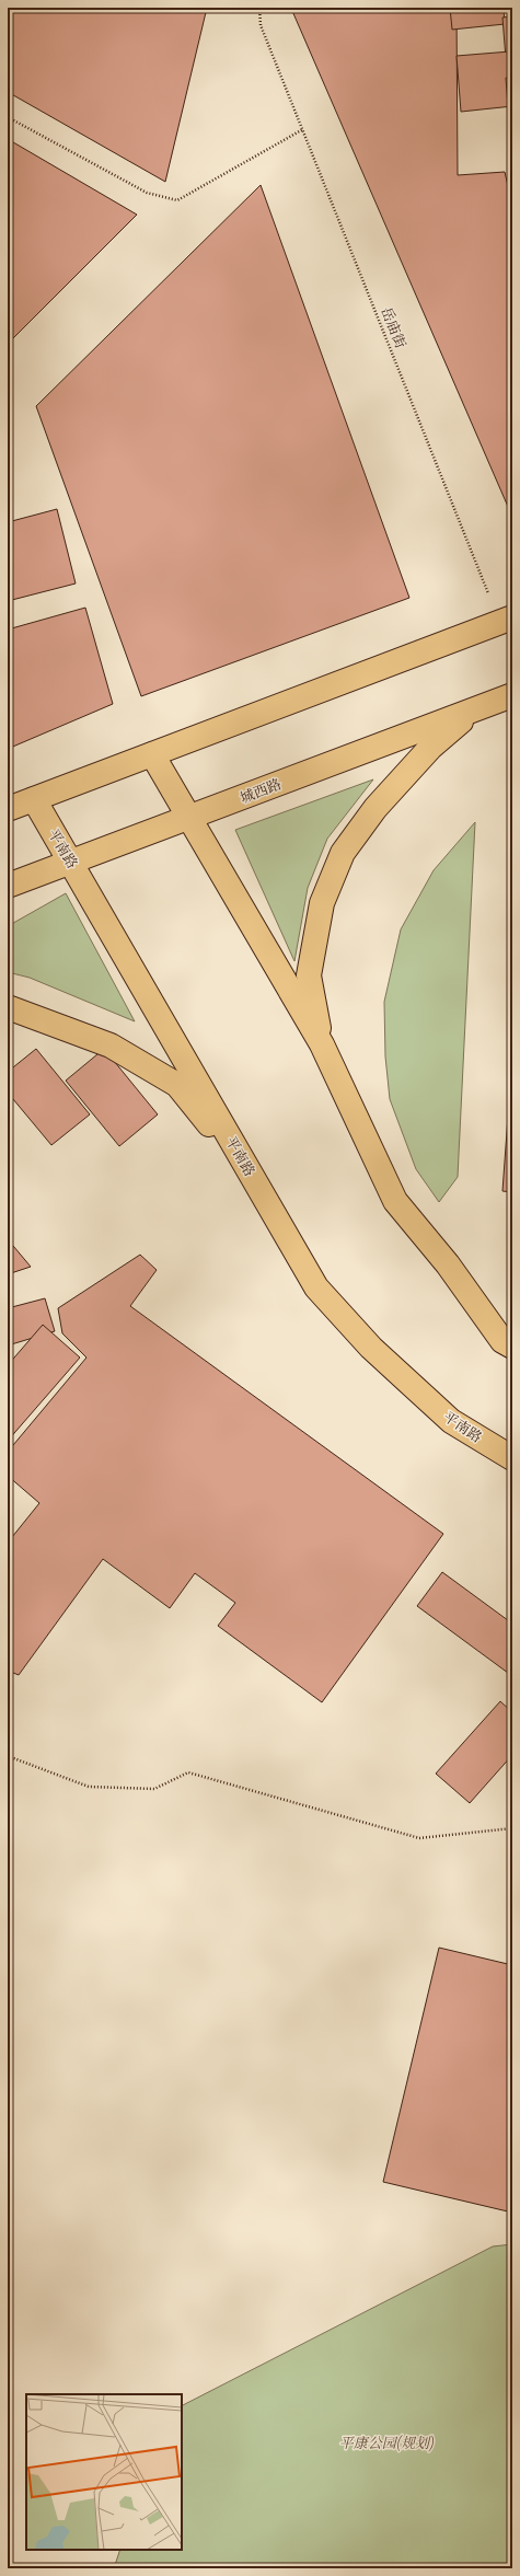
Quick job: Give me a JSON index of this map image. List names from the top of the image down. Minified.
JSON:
{"streets":{"main road":["城西路","平南路"],"path":["岳庙街"]},"crossings":[["城西路","平南路"]],"parks":["平康公园(规划)"]}
